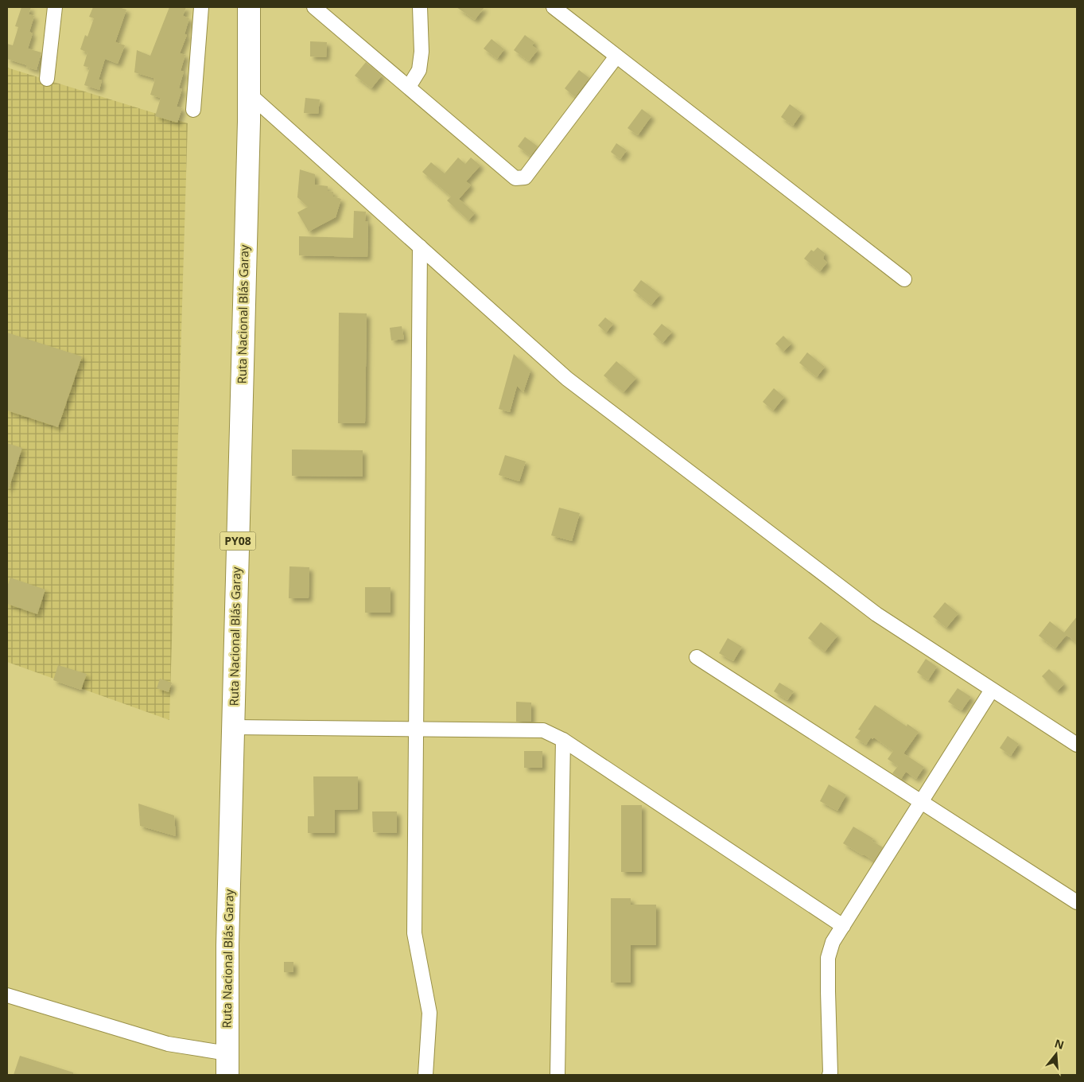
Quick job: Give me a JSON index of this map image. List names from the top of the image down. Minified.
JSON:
{"streets":{"highway":["Ruta Nacional Blás Garay","PY08"]},"north":"top"}
